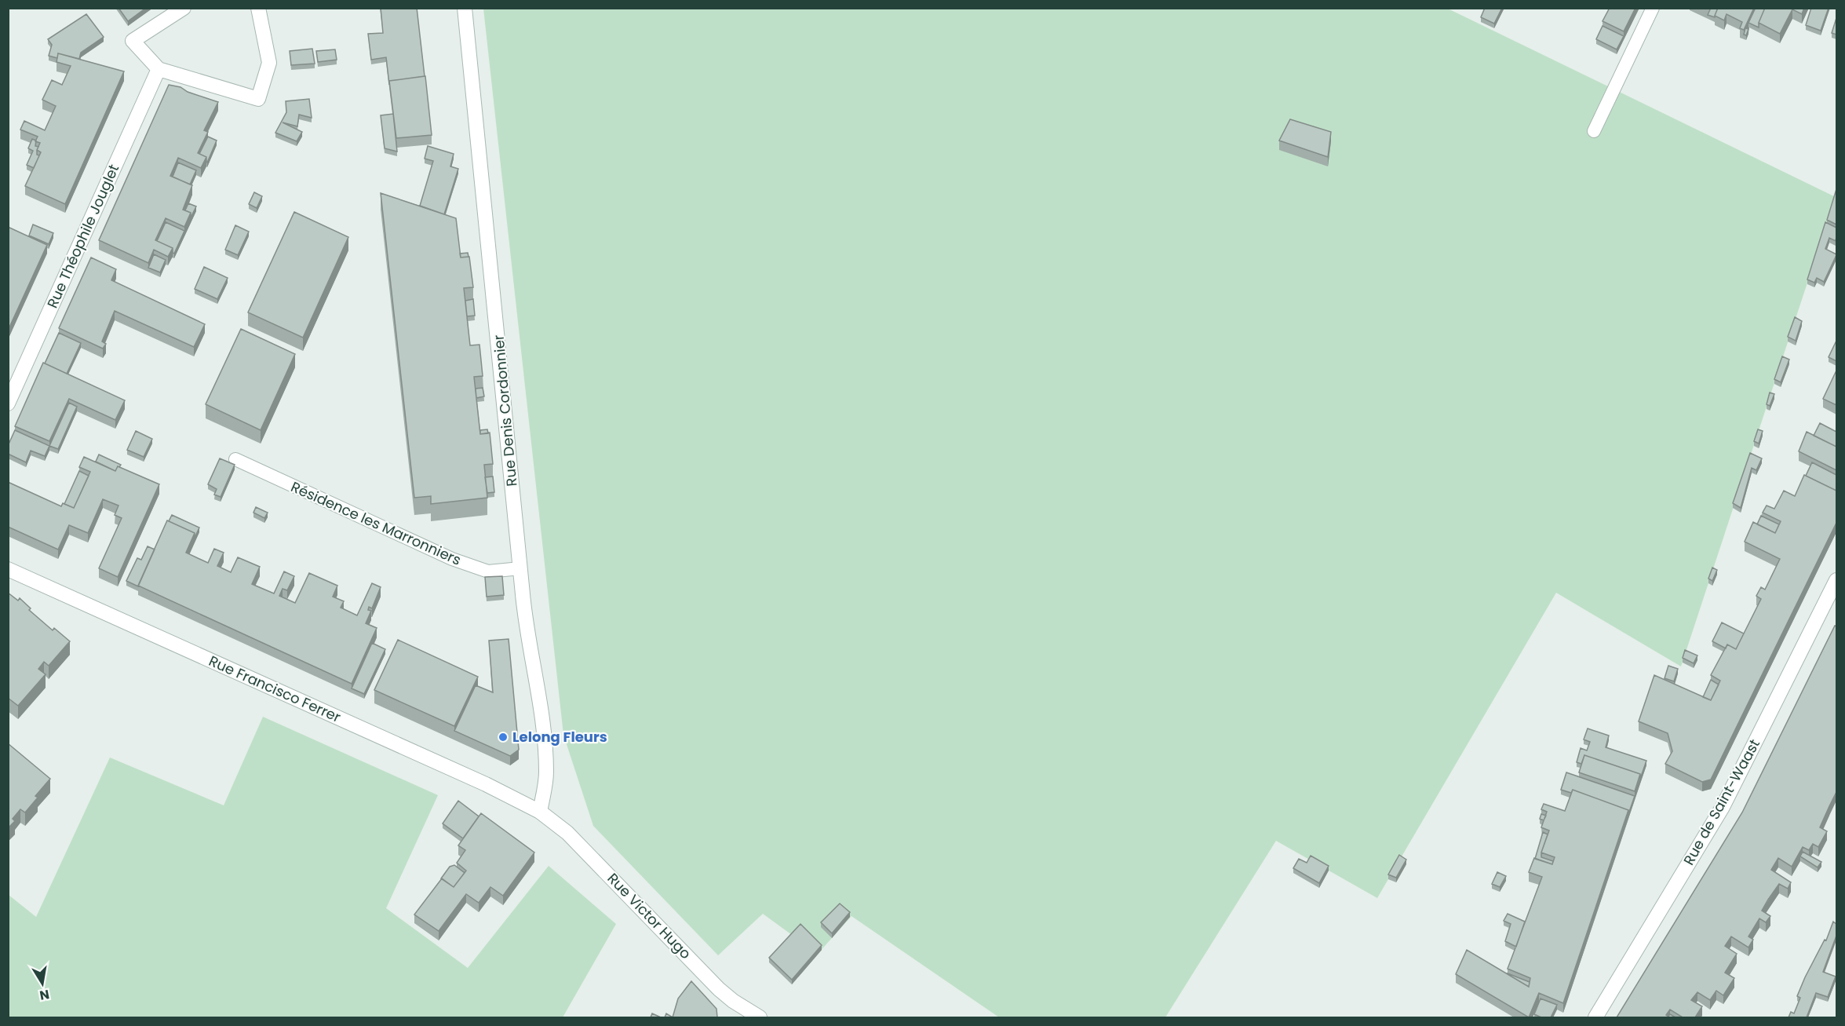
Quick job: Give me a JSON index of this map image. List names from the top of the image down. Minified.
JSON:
{"streets":{"street":["Rue Théophile Jouglet","Rue Denis Cordonnier","Rue Francisco Ferrer","Rue de Saint-Waast","Rue Victor Hugo"],"lane":["Résidence les Marronniers"]},"crossings":[["Rue Denis Cordonnier","Résidence les Marronniers"],["Rue Denis Cordonnier","Rue Francisco Ferrer"],["Rue Denis Cordonnier","Rue Victor Hugo"],["Rue Francisco Ferrer","Rue Victor Hugo"]],"places":["Lelong Fleurs"],"north":"bottom"}
